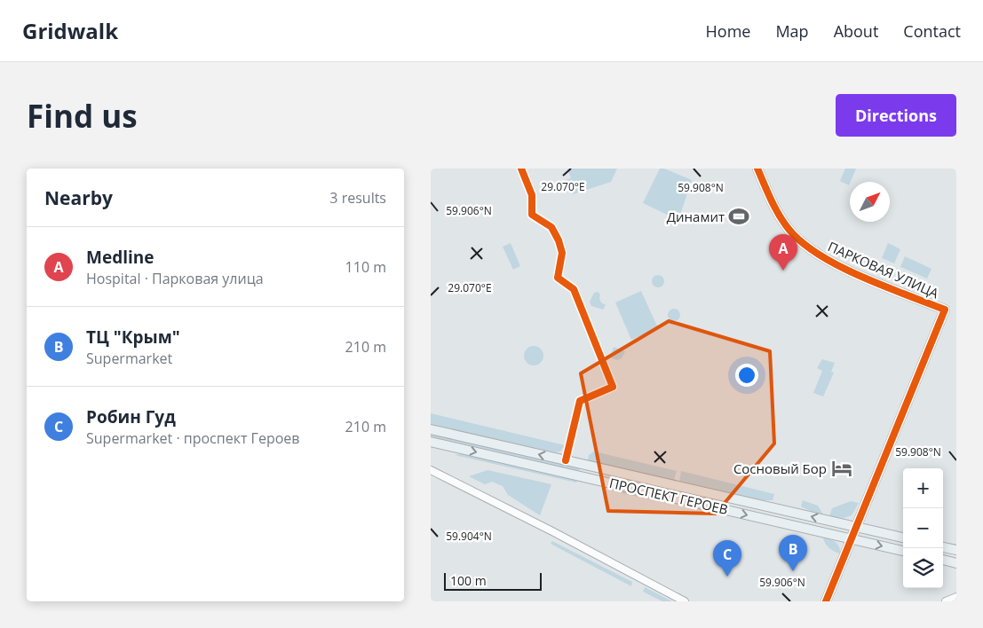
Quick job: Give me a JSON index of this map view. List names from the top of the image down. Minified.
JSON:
{"streets":{"main road":["ПАРКОВАЯ УЛИЦА","ПРОСПЕКТ ГЕРОЕВ"]},"crossings":[["ПАРКОВАЯ УЛИЦА","ПРОСПЕКТ ГЕРОЕВ"]],"places":{"sports":["Динамит"],"hotel":["Сосновый Бор"]},"scale_bar":"100 m","north":"top right","page":{"header":"Gridwalk","nav":["Home","Map","About","Contact"],"buttons":"Directions","title":"Find us","heading":["Nearby","3 results"],"list":[{"mark":"A","name":"Medline","note":"Hospital · Парковая улица","value":"110 m"},{"mark":"B","name":"ТЦ \"Крым\"","note":"Supermarket","value":"210 m"},{"mark":"C","name":"Робин Гуд","note":"Supermarket · проспект Героев","value":"210 m"}],"pins":["A","B","C"],"map_buttons":["+","−"],"scale":"100 m"},"coordinates":["29.070°E","59.908°N","59.906°N","59.904°N"]}
